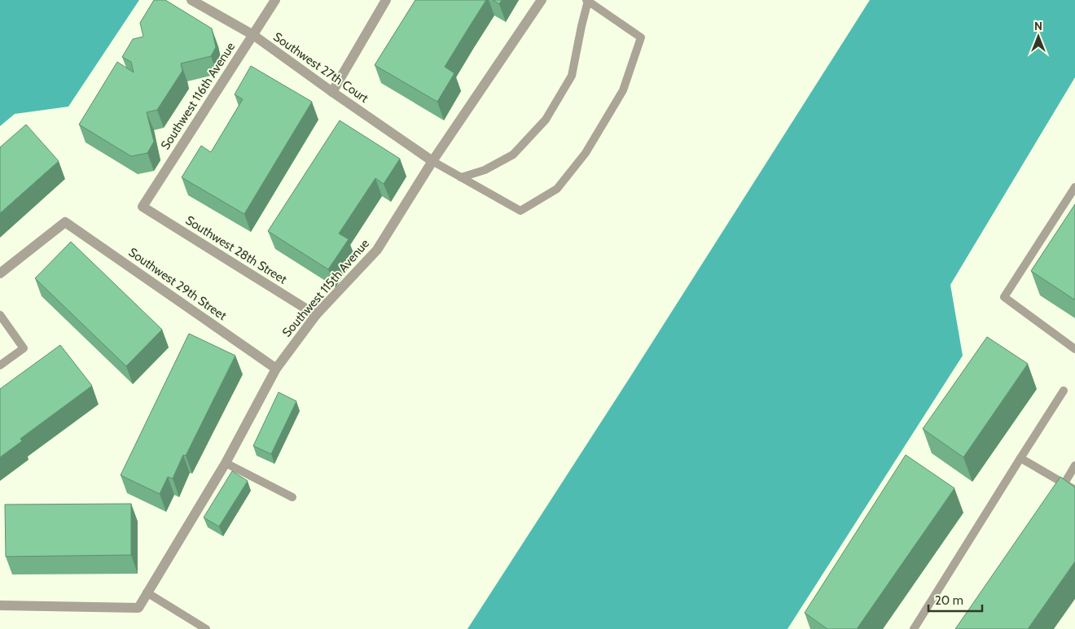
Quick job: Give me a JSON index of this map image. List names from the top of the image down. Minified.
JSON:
{"streets":{"street":["Southwest 27th Court","Southwest 116th Avenue","Southwest 28th Street","Southwest 29th Street","Southwest 115th Avenue"]},"crossings":[["Southwest 27th Court","Southwest 116th Avenue"],["Southwest 27th Court","Southwest 115th Avenue"],["Southwest 116th Avenue","Southwest 28th Street"],["Southwest 28th Street","Southwest 115th Avenue"],["Southwest 29th Street","Southwest 115th Avenue"]],"scale_bar":"20 m","north":"top"}
